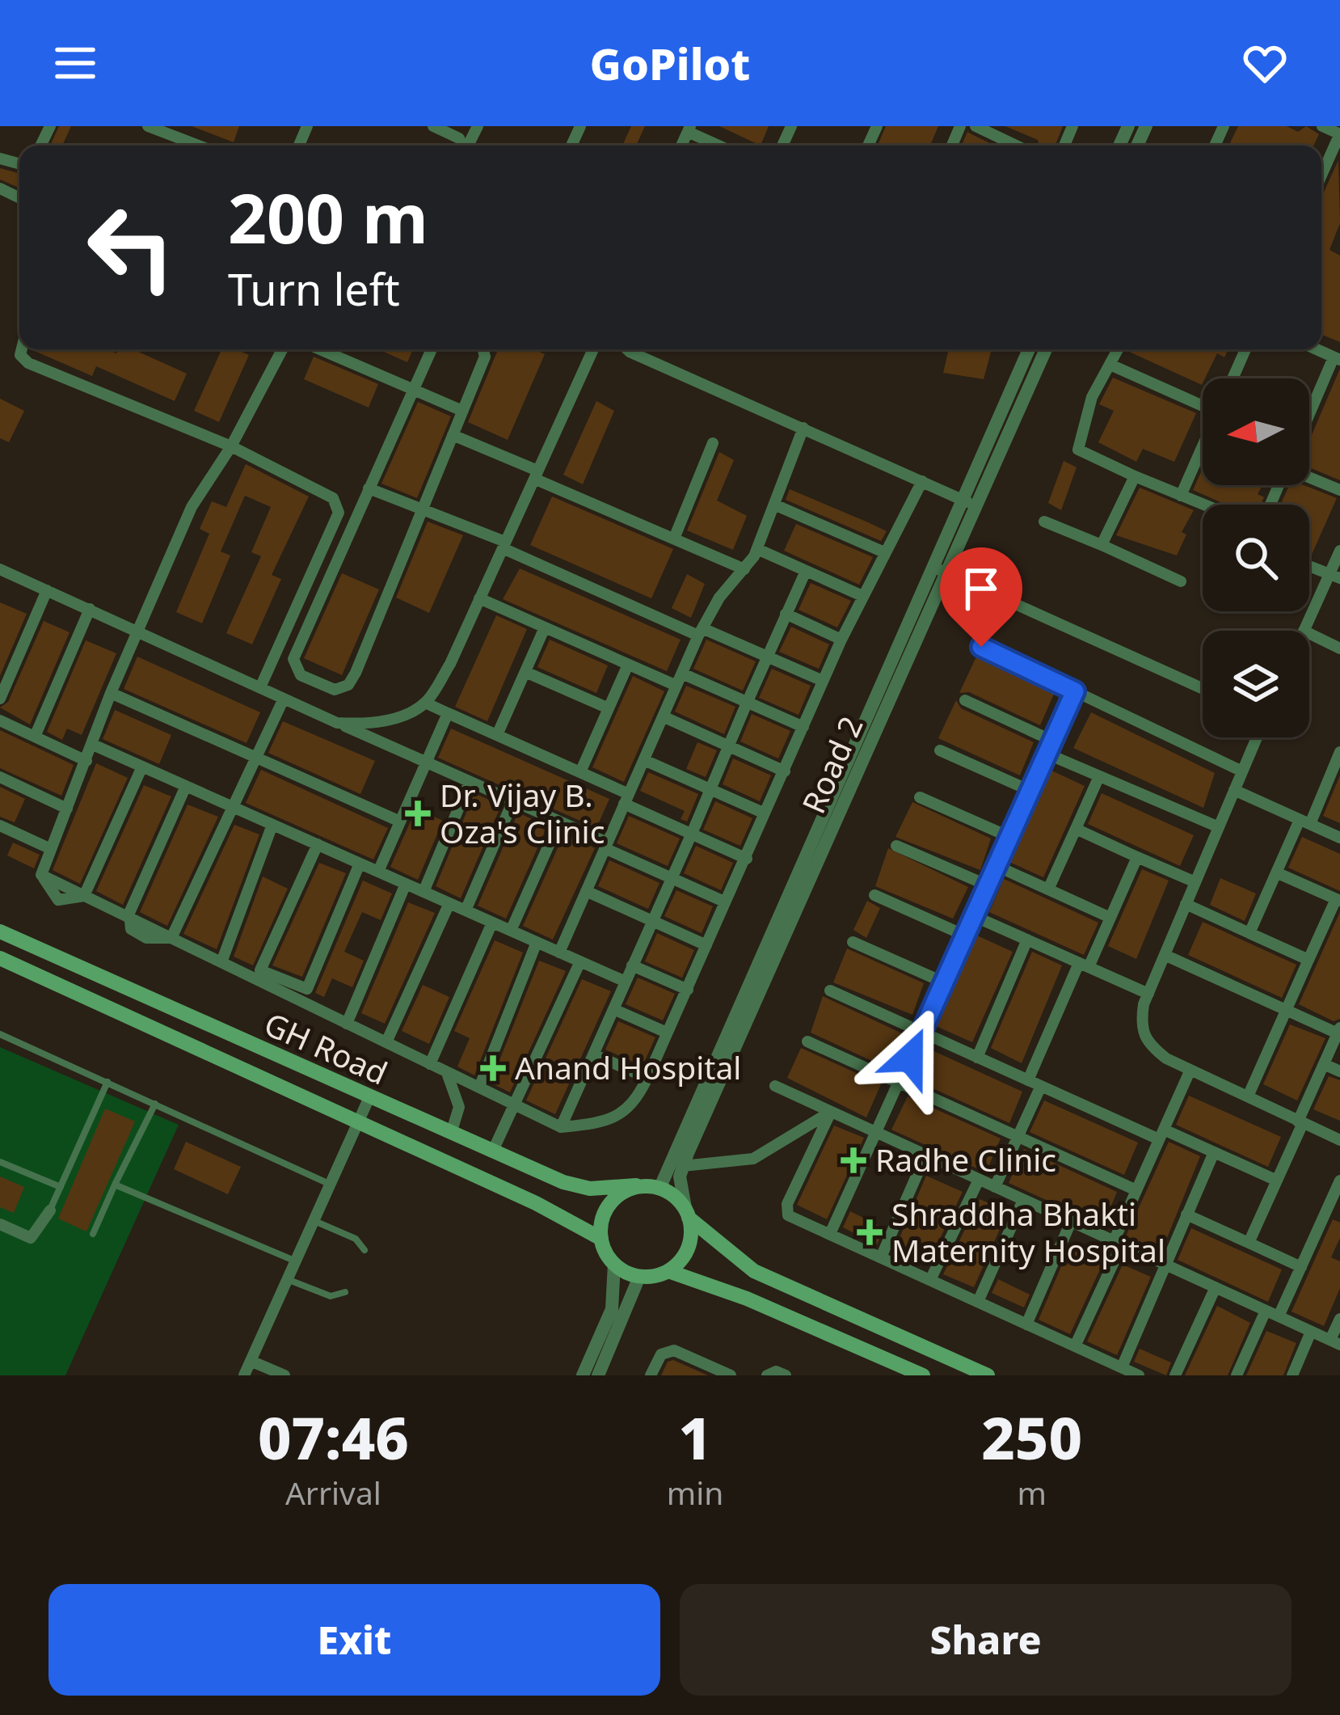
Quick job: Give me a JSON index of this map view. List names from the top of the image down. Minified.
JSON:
{"streets":{"main road":["GH Road"],"street":["Road 2"]},"crossings":[["Road 2","GH Road"]],"places":{"health":["Dr. Vijay B. Oza's Clinic","Anand Hospital","Radhe Clinic","Shraddha Bhakti Maternity Hospital"]},"north":"left","page":{"header":"GoPilot","turn":["200 m","Turn left"],"eta":["07:46","Arrival","1","min","250","m"],"buttons":["Exit","Share"]}}
